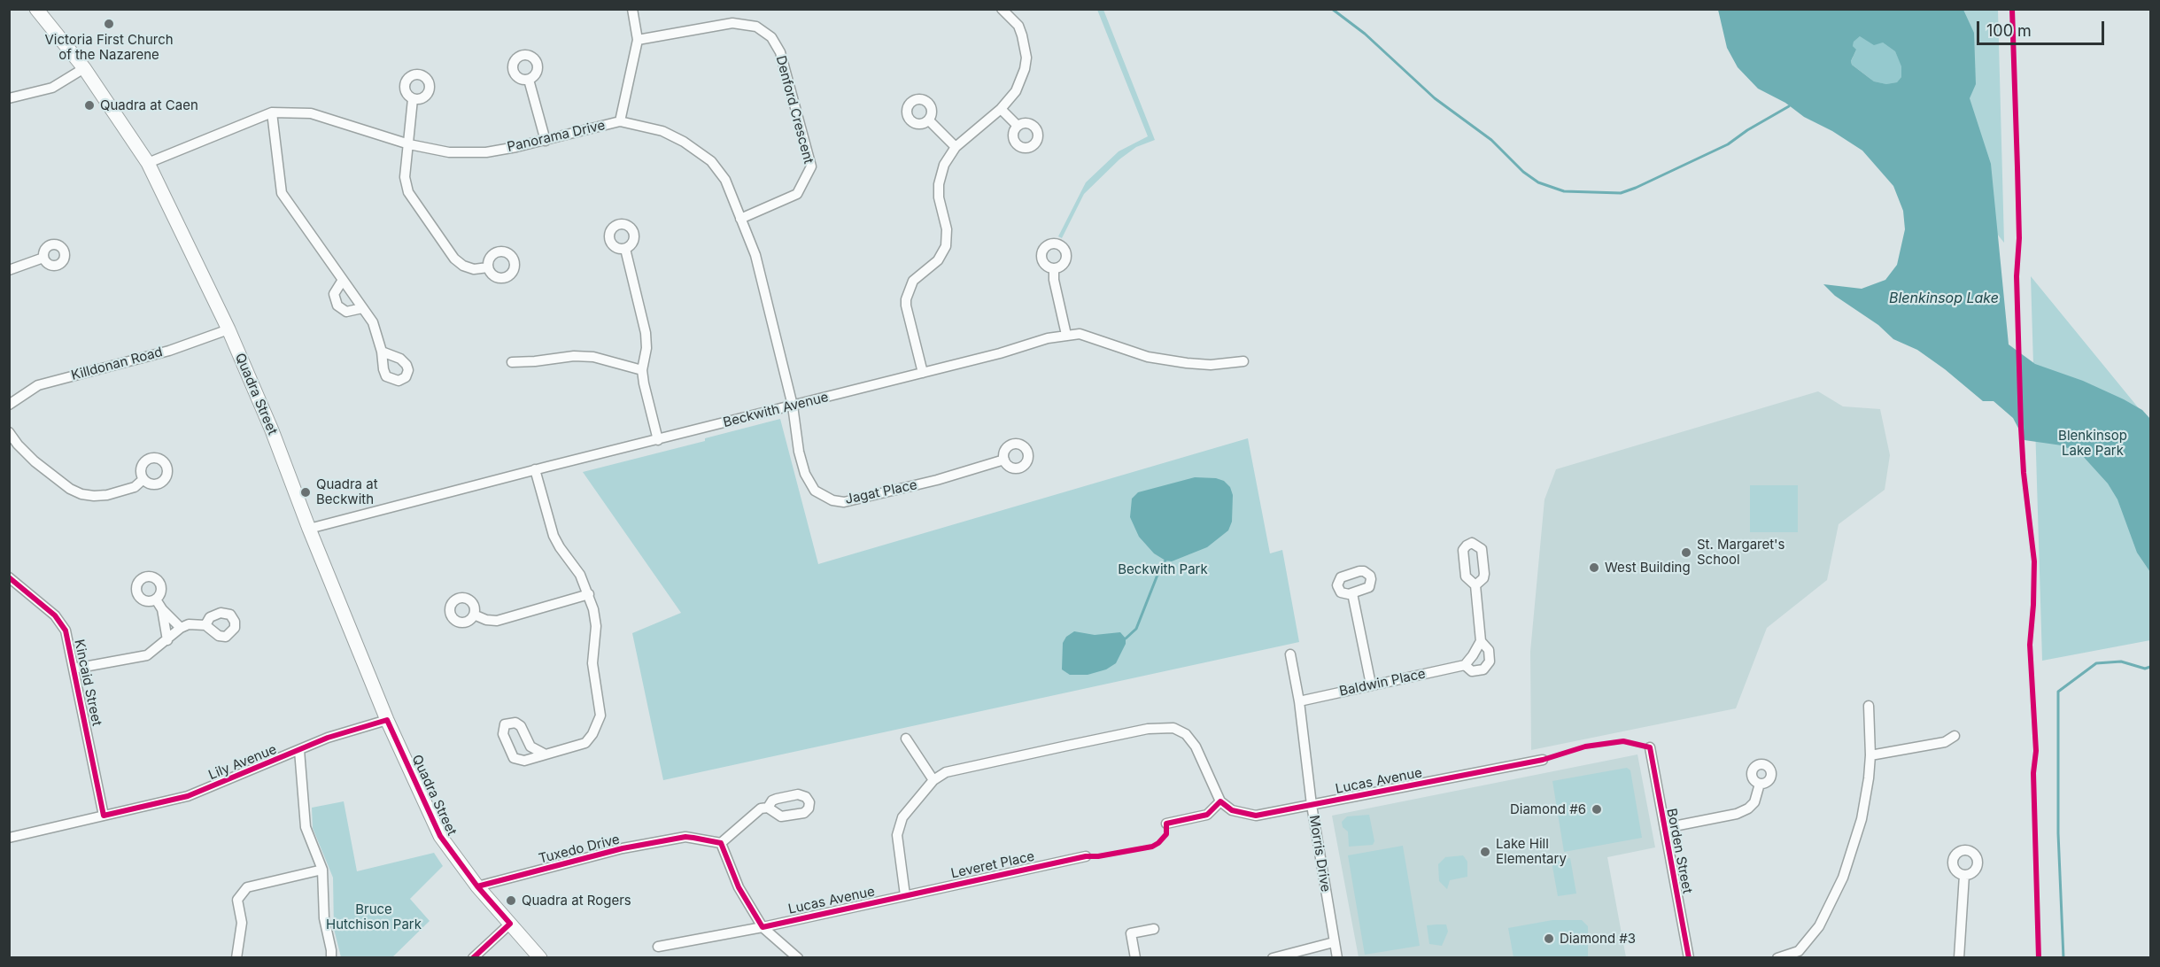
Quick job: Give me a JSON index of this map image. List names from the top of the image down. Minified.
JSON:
{"streets":{"main road":["Quadra Street"],"street":["Denford Crescent","Panorama Drive","Killdonan Road","Beckwith Avenue","Jagat Place","Kincaid Street","Baldwin Place","Lily Avenue","Lucas Avenue","Tuxedo Drive","Borden Street","Morris Drive","Leveret Place"]},"crossings":[["Denford Crescent","Panorama Drive"],["Panorama Drive","Quadra Street"],["Panorama Drive","Beckwith Avenue"],["Panorama Drive","Jagat Place"],["Killdonan Road","Quadra Street"],["Quadra Street","Beckwith Avenue"],["Quadra Street","Lily Avenue"],["Quadra Street","Tuxedo Drive"],["Beckwith Avenue","Jagat Place"],["Kincaid Street","Lily Avenue"],["Baldwin Place","Morris Drive"],["Lucas Avenue","Morris Drive"],["Lucas Avenue","Leveret Place"]],"water":["Blenkinsop Lake"],"parks":["Blenkinsop Lake Park","Beckwith Park","Bruce Hutchison Park"],"places":["Victoria First Church of the Nazarene","Quadra at Caen","Quadra at Beckwith","St. Margaret's School","West Building","Diamond #6","Lake Hill Elementary","Quadra at Rogers","Diamond #3"],"scale_bar":"100 m"}
